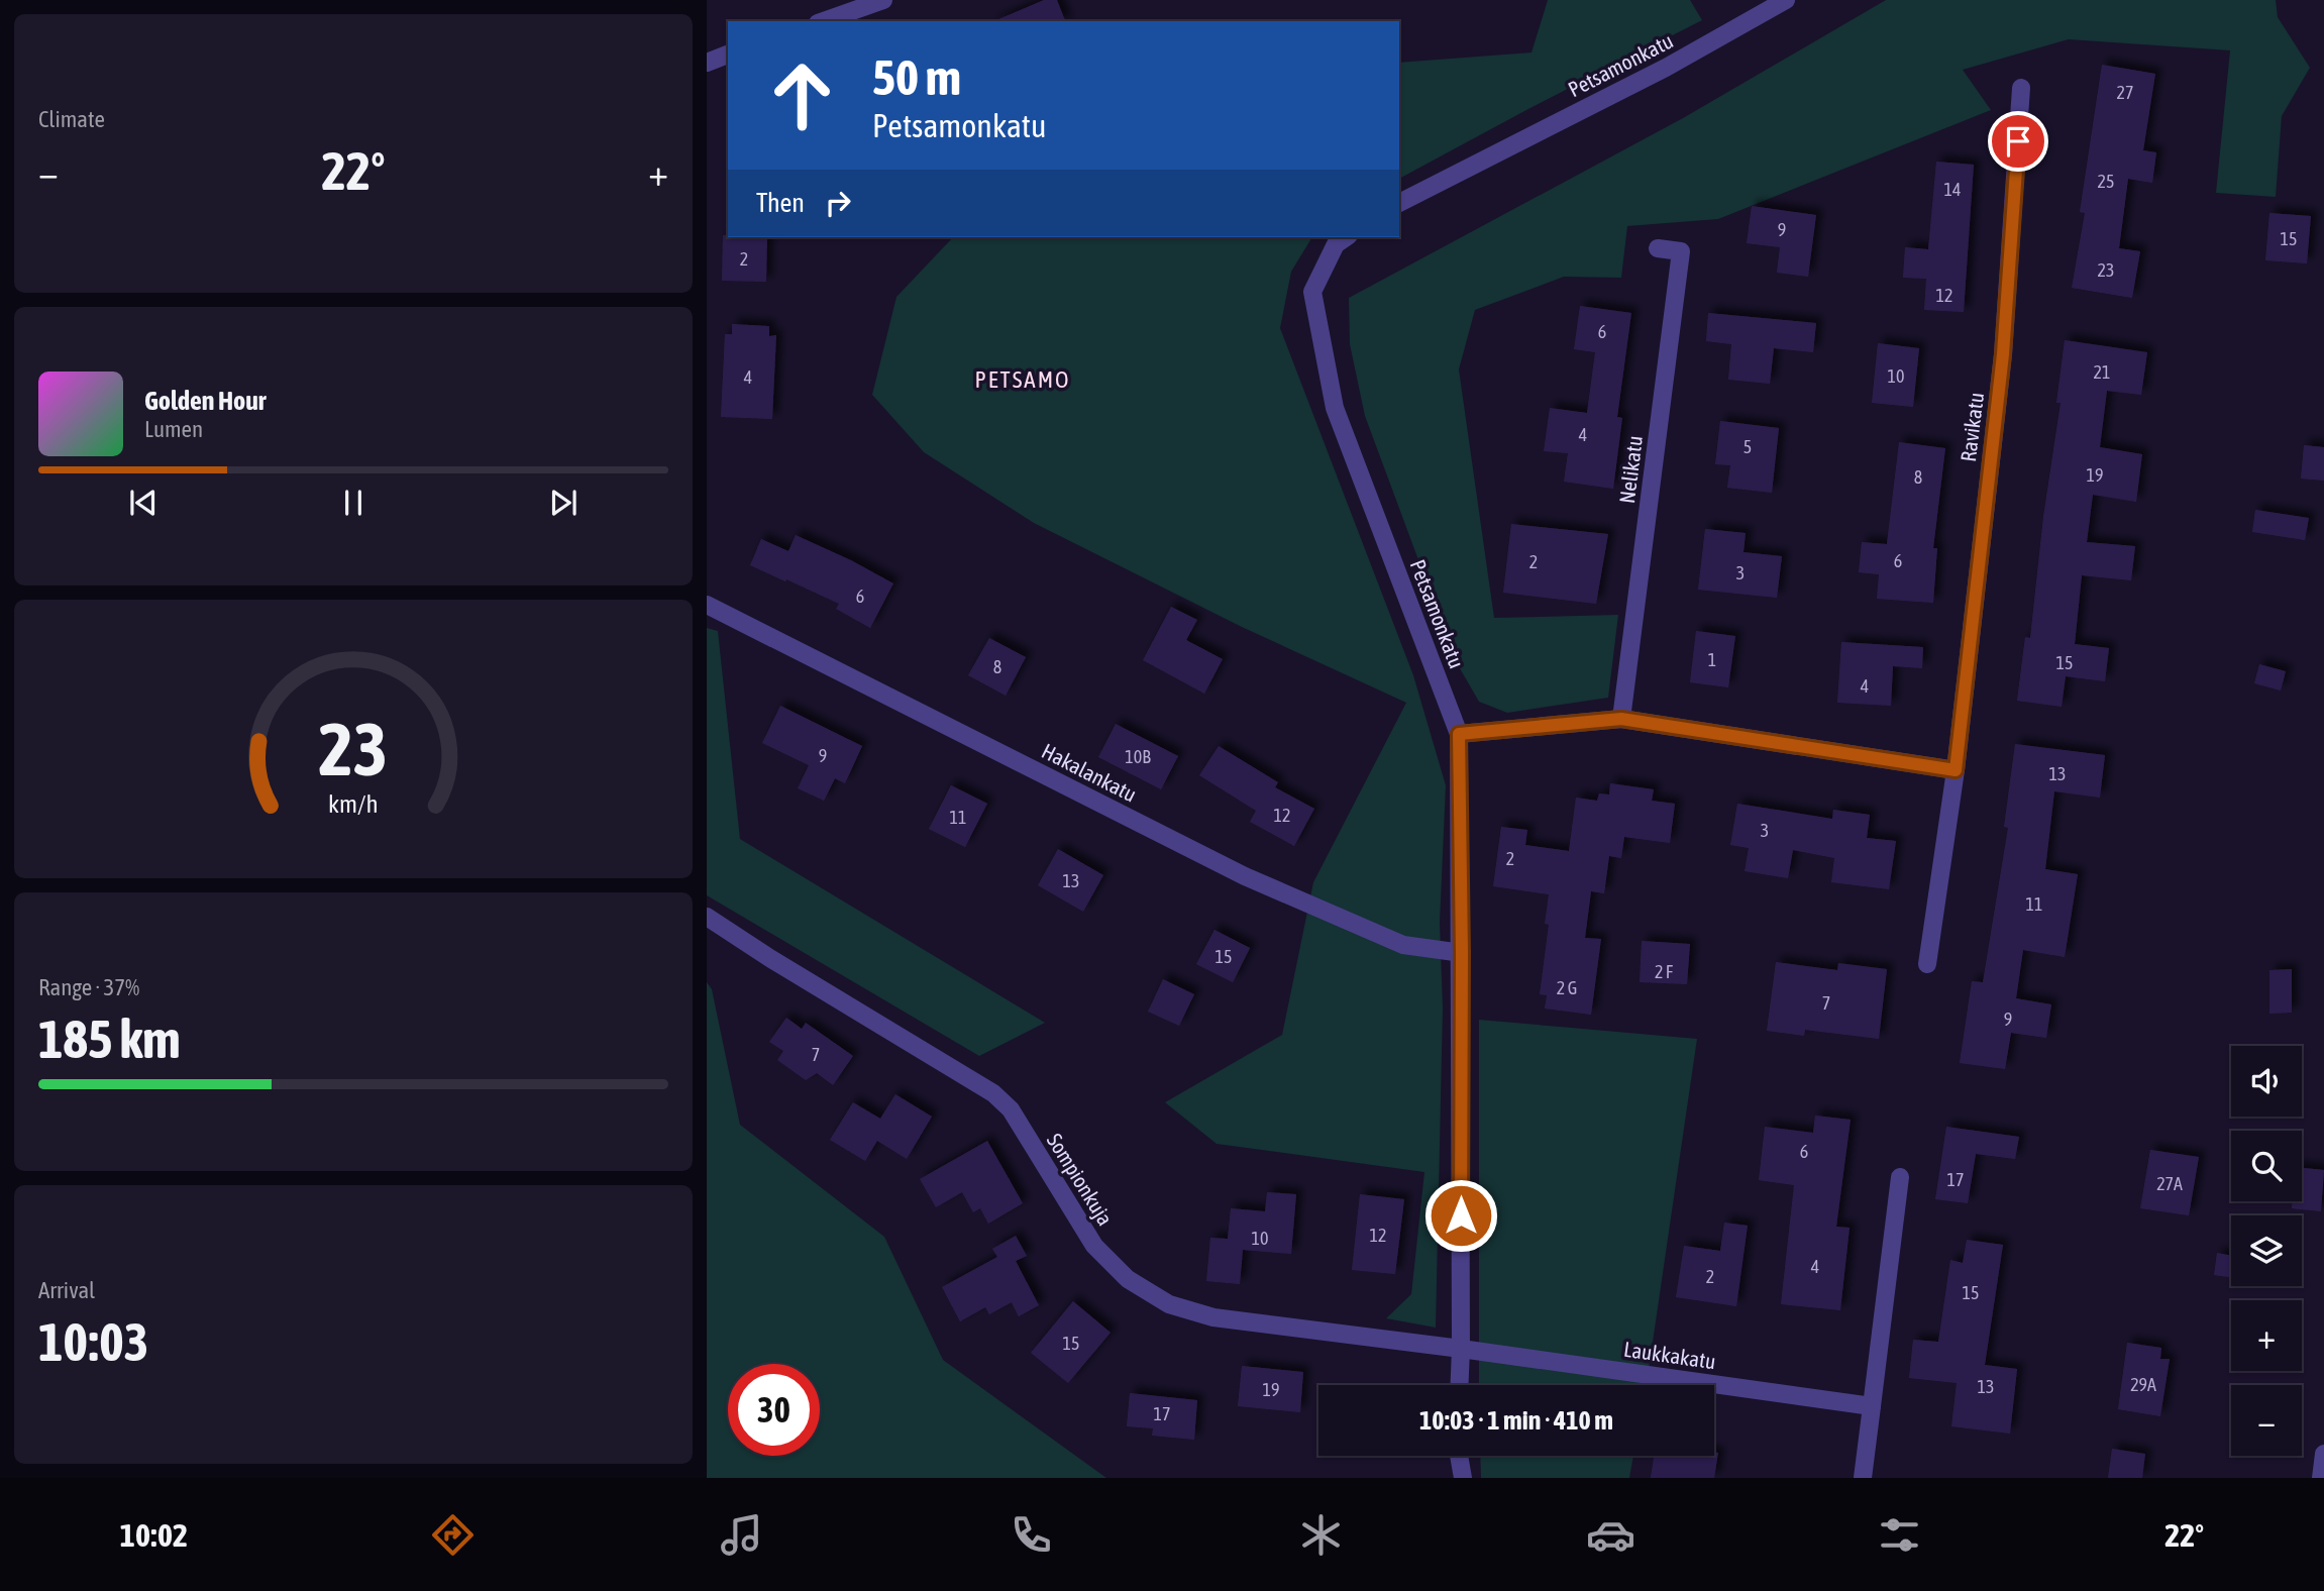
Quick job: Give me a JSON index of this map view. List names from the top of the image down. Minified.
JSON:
{"streets":{"street":["Petsamonkatu","Ravikatu","Nelikatu","Hakalankatu","Sompionkuja","Laukkakatu"]},"crossings":[["Petsamonkatu","Hakalankatu"],["Petsamonkatu","Sompionkuja"],["Petsamonkatu","Laukkakatu"],["Sompionkuja","Laukkakatu"]],"districts":["PETSAMO"],"house_numbers":["27","25","14","9","15","2","23","12","6","21","10","4","4","5","19","8","6","2","3","6","1","15","8","4","9","10B","13","12","11","3","2","13","11","15","2 F","2 G","7","9","7","6","17","27A","12","10","4","2","15","15","29A","13","19","17"],"page":{"tile":["Climate",["Range · 37%","185 km"],["Arrival","10:03"]],"turn":["50 m","Petsamonkatu"],"heat":["−","22°","+"],"then":"Then","song":["Golden Hour","Lumen"],"map_buttons":["+","−"],"limit":"30","trip":"10:03 · 1 min · 410 m","tabs":["10:02","22°"],"gauge":["23","km/h"]}}
